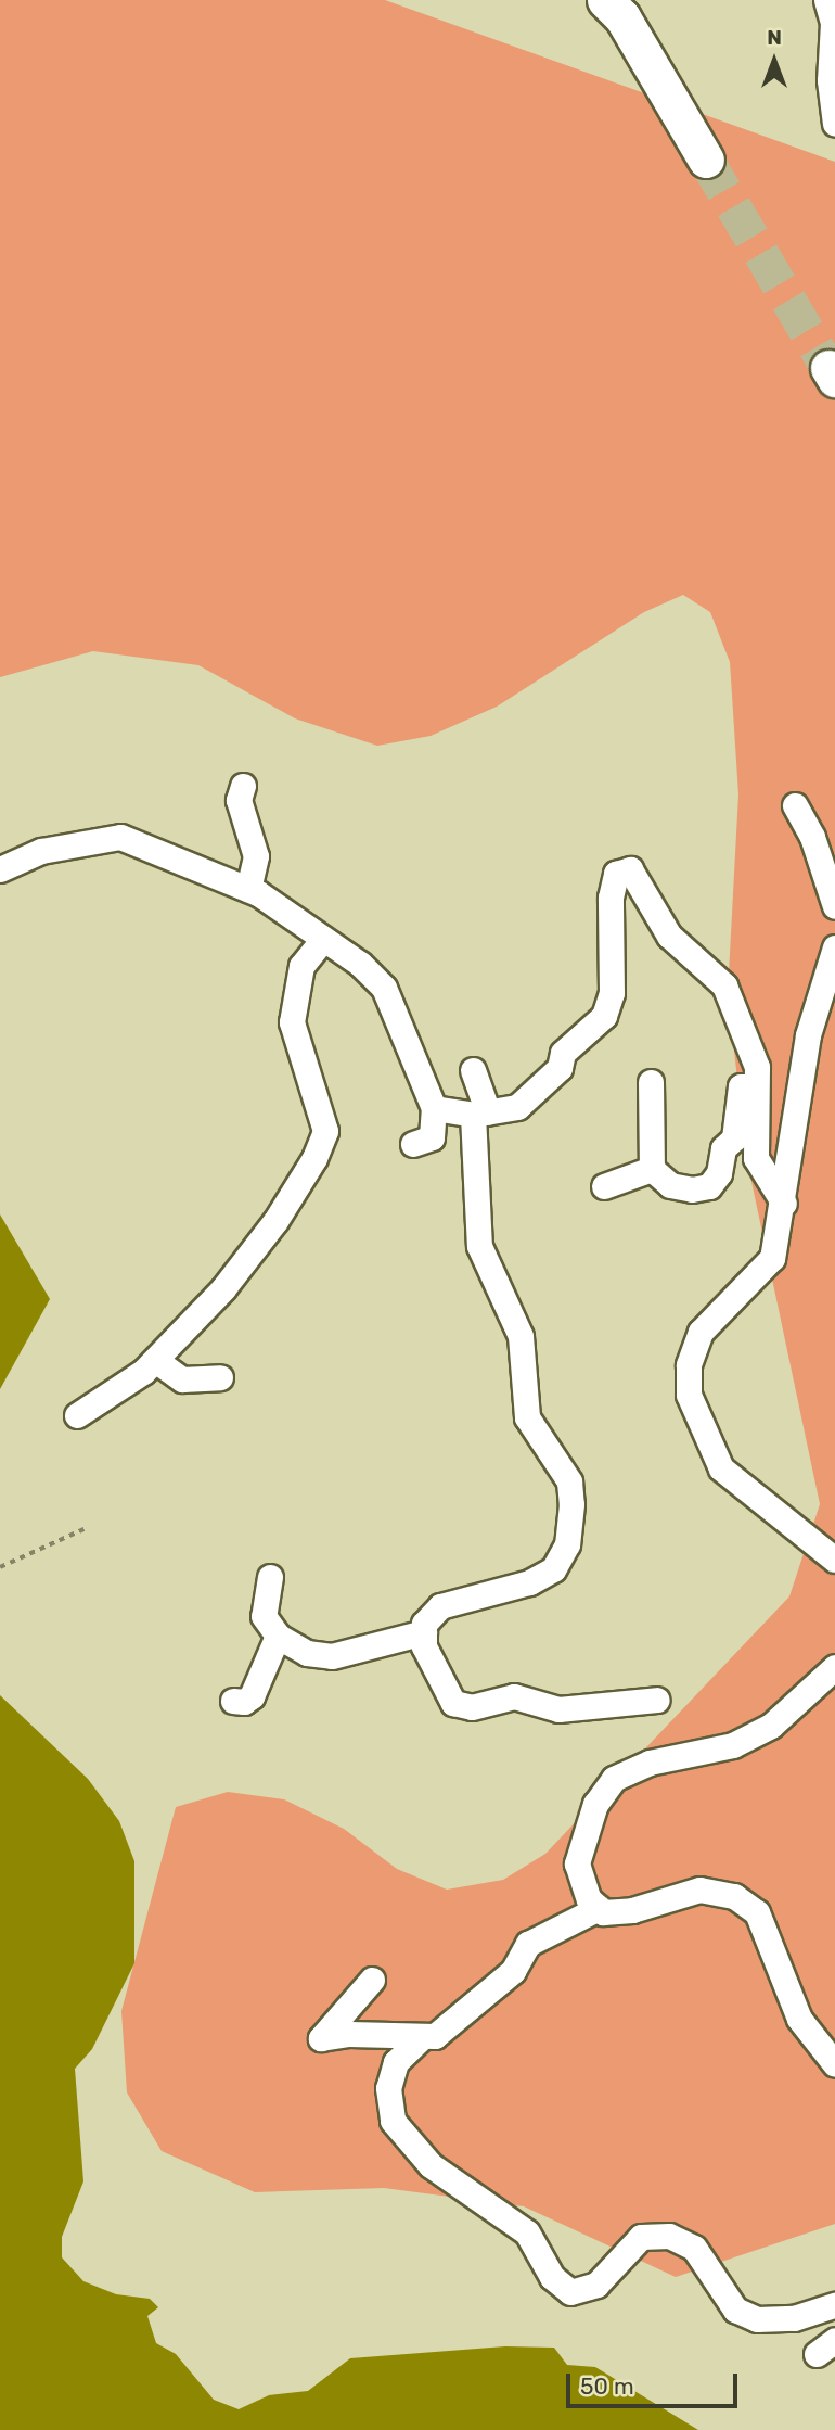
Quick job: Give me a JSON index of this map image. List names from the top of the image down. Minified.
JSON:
{"scale_bar":"50 m","north":"top"}
